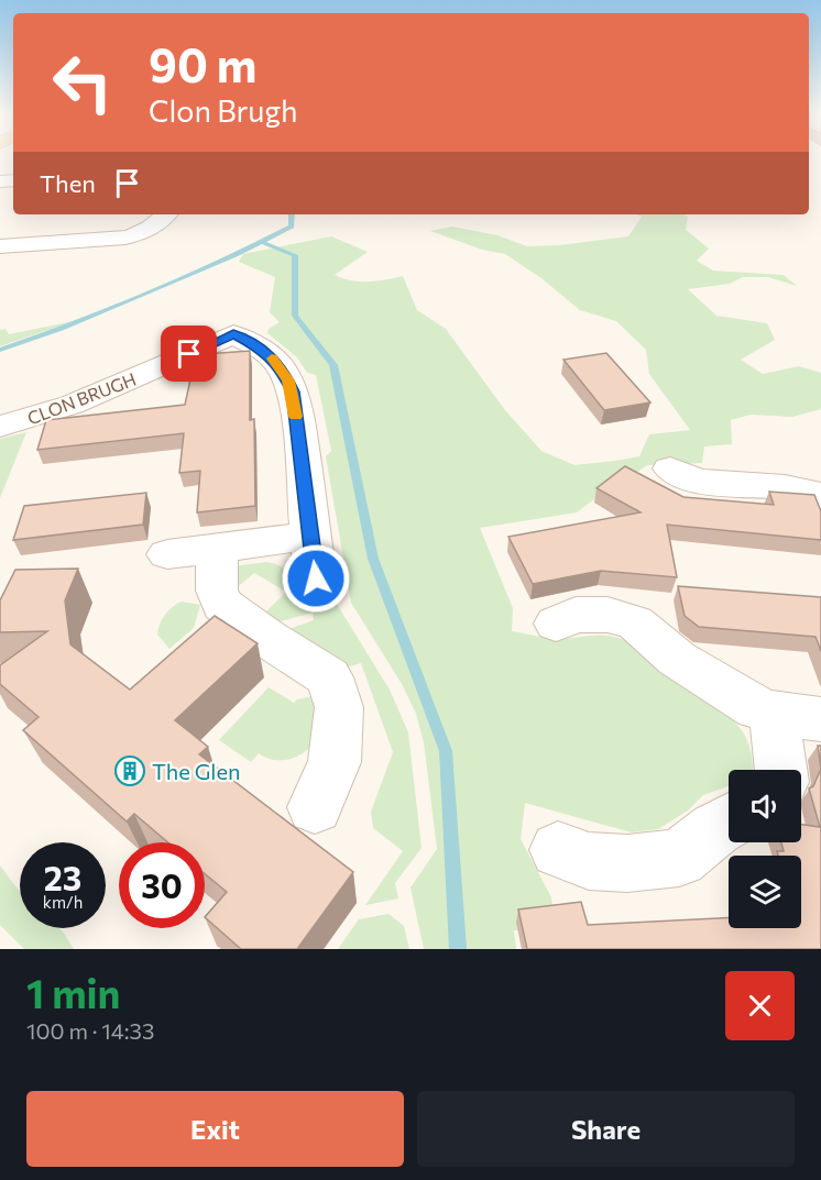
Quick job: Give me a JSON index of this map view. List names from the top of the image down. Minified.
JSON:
{"streets":{"street":["CLON BRUGH"]},"places":{"building":["The Glen"]},"page":{"turn":["90 m","Clon Brugh"],"then":"Then","speed":"23 km/h","limit":"30","heading":["1 min","100 m · 14:33"],"buttons":["Exit","Share"]}}
